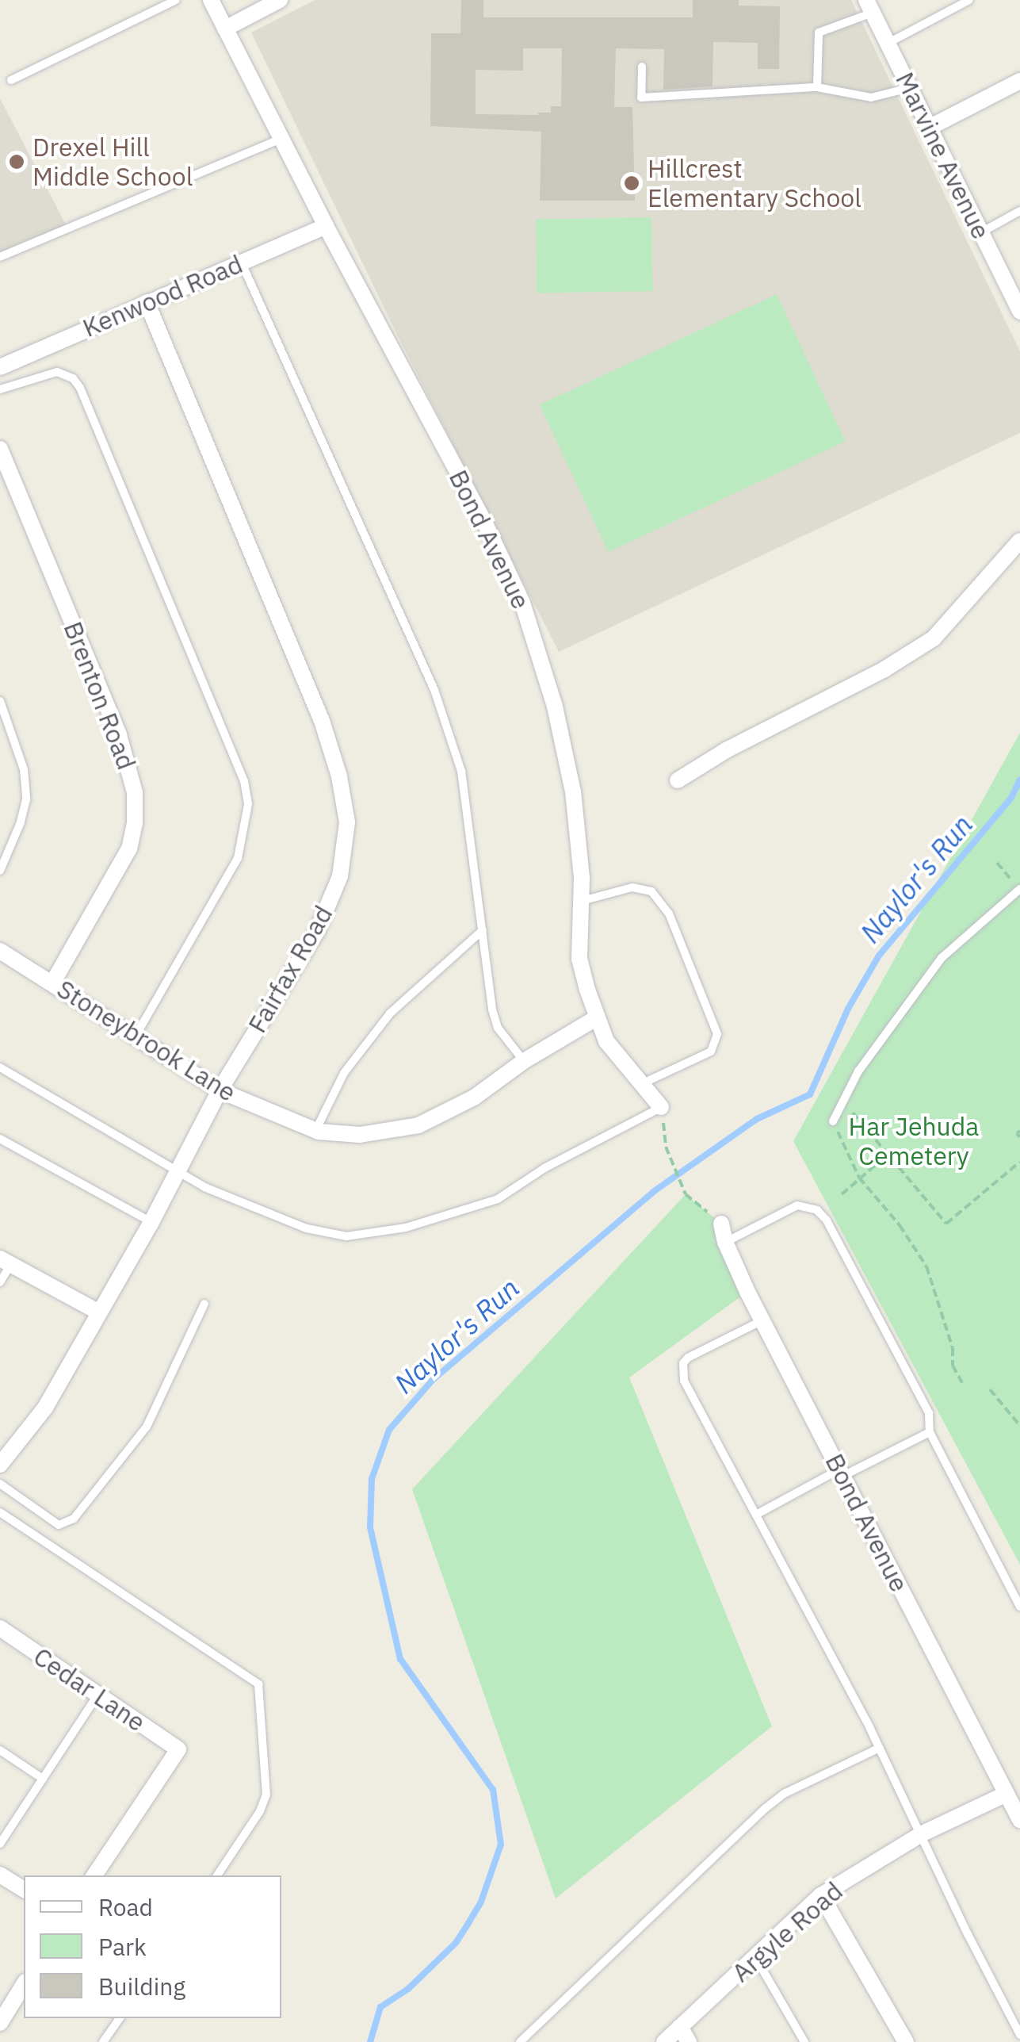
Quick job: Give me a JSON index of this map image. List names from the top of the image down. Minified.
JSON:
{"streets":{"street":["Marvine Avenue","Kenwood Road","Bond Avenue","Brenton Road","Fairfax Road","Stoneybrook Lane","Cedar Lane","Argyle Road"]},"crossings":[["Kenwood Road","Bond Avenue"],["Kenwood Road","Fairfax Road"],["Bond Avenue","Stoneybrook Lane"],["Bond Avenue","Argyle Road"],["Brenton Road","Stoneybrook Lane"],["Fairfax Road","Stoneybrook Lane"]],"water":["Naylor's Run"],"parks":["Har Jehuda Cemetery"],"places":["Drexel Hill Middle School","Hillcrest Elementary School"],"legend":["Road","Park","Building"]}
